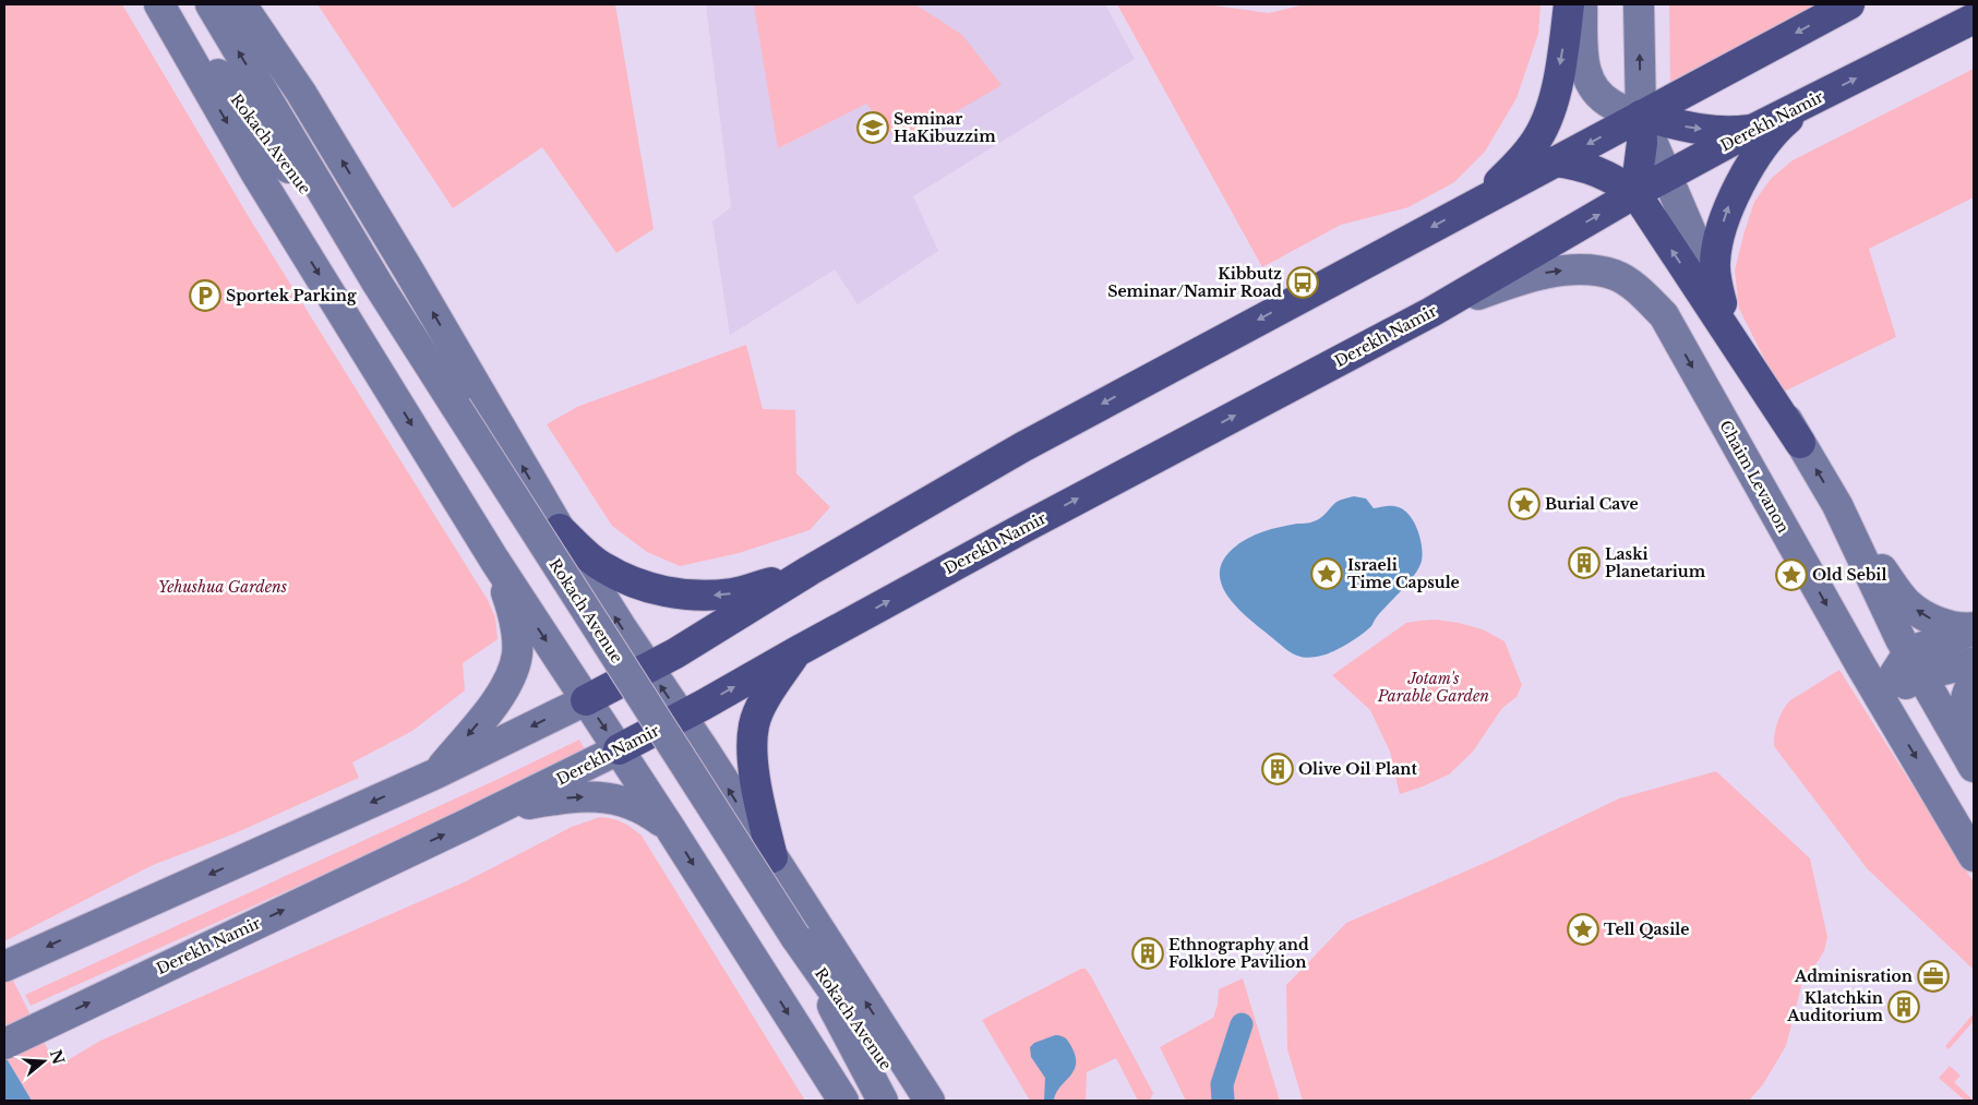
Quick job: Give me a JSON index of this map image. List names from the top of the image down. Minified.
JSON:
{"streets":{"highway":["Derekh Namir"],"main road":["Rokach Avenue","Chaim Levanon"]},"crossings":[["Derekh Namir","Chaim Levanon"]],"parks":["Yehushua Gardens","Jotam's Parable Garden"],"places":{"school or university":["Seminar HaKibuzzim"],"bus stop":["Kibbutz Seminar/Namir Road"],"parking":["Sportek Parking"],"place":["Burial Cave","Israeli Time Capsule","Old Sebil","Tell Qasile"],"building":["Laski Planetarium","Olive Oil Plant","Ethnography and Folklore Pavilion","Klatchkin Auditorium"],"office":["Adminisration"]},"north":"right"}
